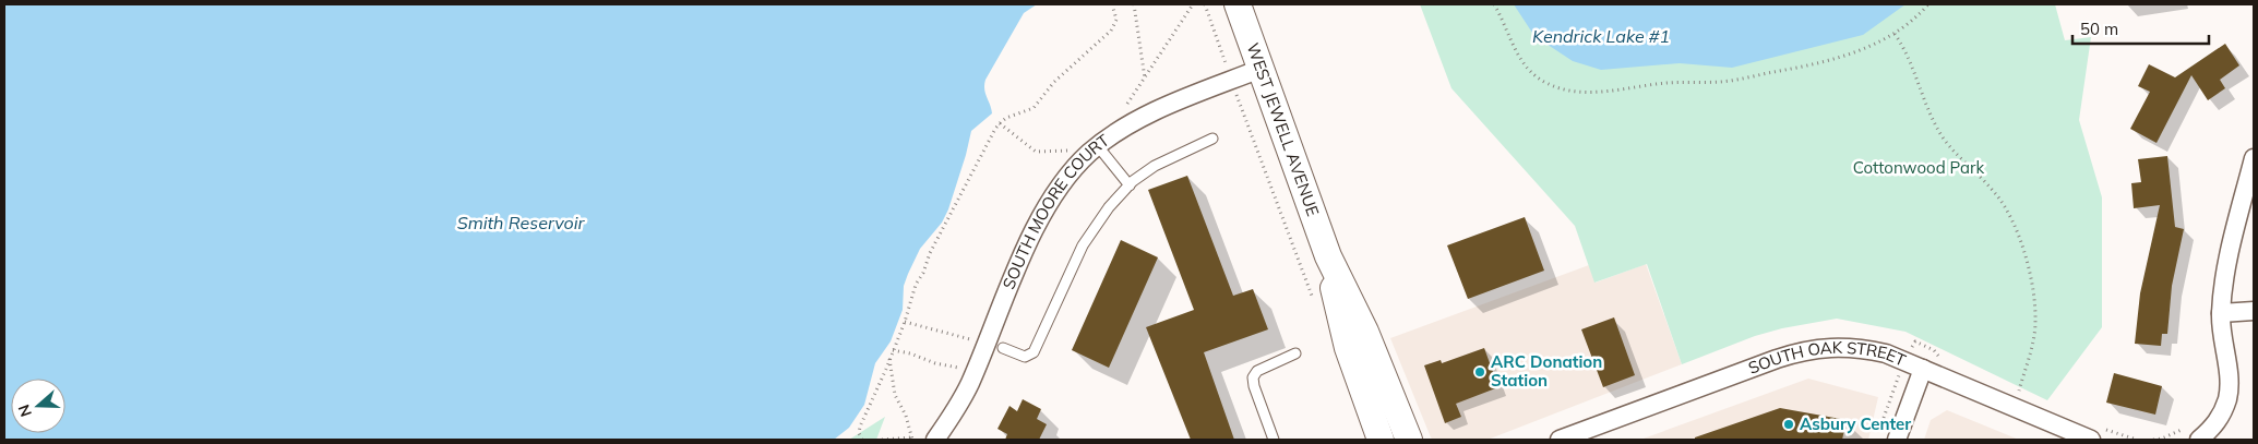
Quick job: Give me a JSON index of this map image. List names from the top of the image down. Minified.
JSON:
{"streets":{"main road":["WEST JEWELL AVENUE"],"street":["SOUTH MOORE COURT","SOUTH OAK STREET"]},"crossings":[["WEST JEWELL AVENUE","SOUTH MOORE COURT"]],"water":["Kendrick Lake #1","Smith Reservoir"],"parks":["Cottonwood Park"],"places":["ARC Donation Station","Asbury Center"],"scale_bar":"50 m","north":"left"}
